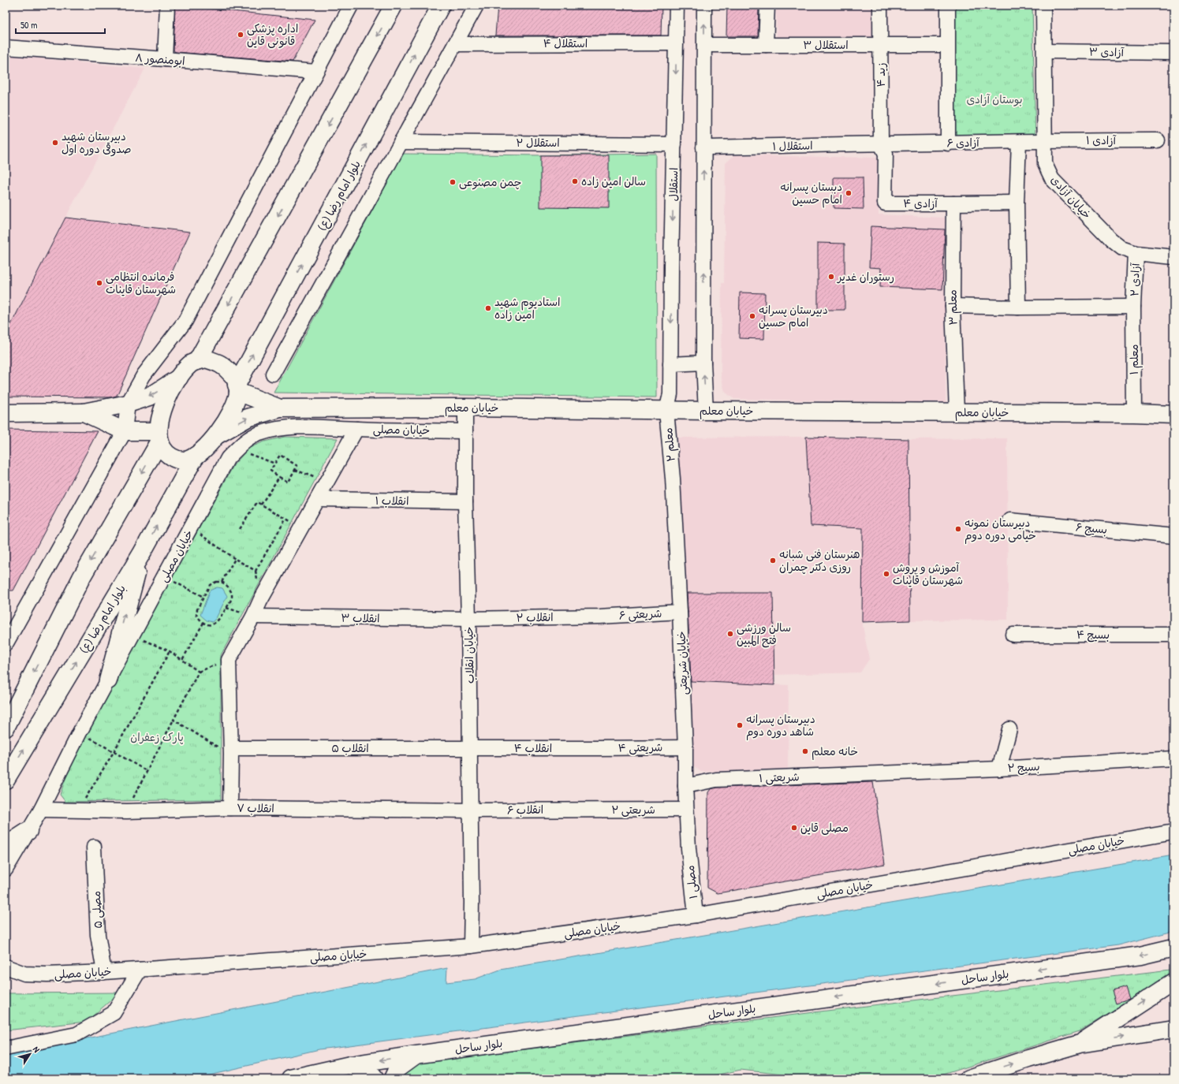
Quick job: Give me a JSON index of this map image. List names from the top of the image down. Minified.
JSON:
{"streets":{"main road":["بلوار امام رضا (ع)","خیابان معلم","بلوار ساحل"],"street":["استقلال ۴","استقلال ۳","آزادی ۳","ابومنصور ۸","زید ۴","آزادی ۱","استقلال ۲","آزادی ۶","استقلال ۱","استقلال","خیابان آزادی","آزادی ۴","آزادی ۲","معلم ۳","معلم ۱","خیابان مصلی","معلم ۲","انقلاب ۱","بسیج ۶","شریعتی ۶","انقلاب ۲","انقلاب ۳","بسیج ۴","خیابان انقلاب","خیابان شریعتی","شریعتی ۴","انقلاب ۵","انقلاب ۴","بسیج ۲","شریعتی ۱","انقلاب ۷","انقلاب ۶","شریعتی ۲","مصلی ۱","مصلی ۵"]},"crossings":[["استقلال ۴","استقلال"],["استقلال ۳","زید ۴"],["آزادی ۳","خیابان آزادی"],["زید ۴","آزادی ۶"],["زید ۴","استقلال ۱"],["زید ۴","آزادی ۴"],["آزادی ۱","آزادی ۶"],["آزادی ۱","خیابان آزادی"],["استقلال ۲","استقلال"],["آزادی ۶","استقلال ۱"],["آزادی ۶","خیابان آزادی"],["آزادی ۶","آزادی ۴"],["استقلال ۱","آزادی ۴"],["استقلال","خیابان معلم"],["استقلال","معلم ۲"],["خیابان آزادی","آزادی ۲"],["آزادی ۴","معلم ۳"],["آزادی ۲","معلم ۱"],["معلم ۳","خیابان معلم"],["معلم ۱","خیابان معلم"],["خیابان معلم","معلم ۲"],["خیابان معلم","خیابان انقلاب"],["خیابان مصلی","خیابان انقلاب"],["خیابان مصلی","انقلاب ۷"],["خیابان مصلی","مصلی ۱"],["خیابان مصلی","مصلی ۵"],["معلم ۲","خیابان شریعتی"],["انقلاب ۱","خیابان انقلاب"],["شریعتی ۶","انقلاب ۲"],["شریعتی ۶","خیابان شریعتی"],["انقلاب ۲","انقلاب ۳"],["انقلاب ۲","خیابان انقلاب"],["انقلاب ۳","خیابان انقلاب"],["خیابان انقلاب","انقلاب ۵"],["خیابان انقلاب","انقلاب ۴"],["خیابان انقلاب","انقلاب ۷"],["خیابان انقلاب","انقلاب ۶"],["خیابان شریعتی","شریعتی ۴"],["خیابان شریعتی","شریعتی ۱"],["خیابان شریعتی","شریعتی ۲"],["خیابان شریعتی","مصلی ۱"],["شریعتی ۴","انقلاب ۴"],["انقلاب ۵","انقلاب ۴"],["بسیج ۲","شریعتی ۱"],["انقلاب ۷","انقلاب ۶"],["انقلاب ۶","شریعتی ۲"]],"parks":["بوستان آزادی","پارک زعفران"],"places":["اداره پزشکی قانونی قاین","دبیرستان شهید صدوقی دوره اول","سالن امین زاده","چمن مصنوعی","دبستان پسرانه امام حسین","رستوران غدیر","فرمانده انتظامی شهرستان قاینات","استادیوم شهید امین زاده","دبیرستان پسرانه امام حسین","دبیرستان نمونه خیامی دوره دوم","هنرستان فنی شبانه روزی دکتر چمران","آموزش و پروش شهرستان قاینات","سالن ورزشی فتح المبین","دبیرستان پسرانه شاهد دوره دوم","خانه معلم","مصلی قاین"],"scale_bar":"50 m","north":"top right"}
